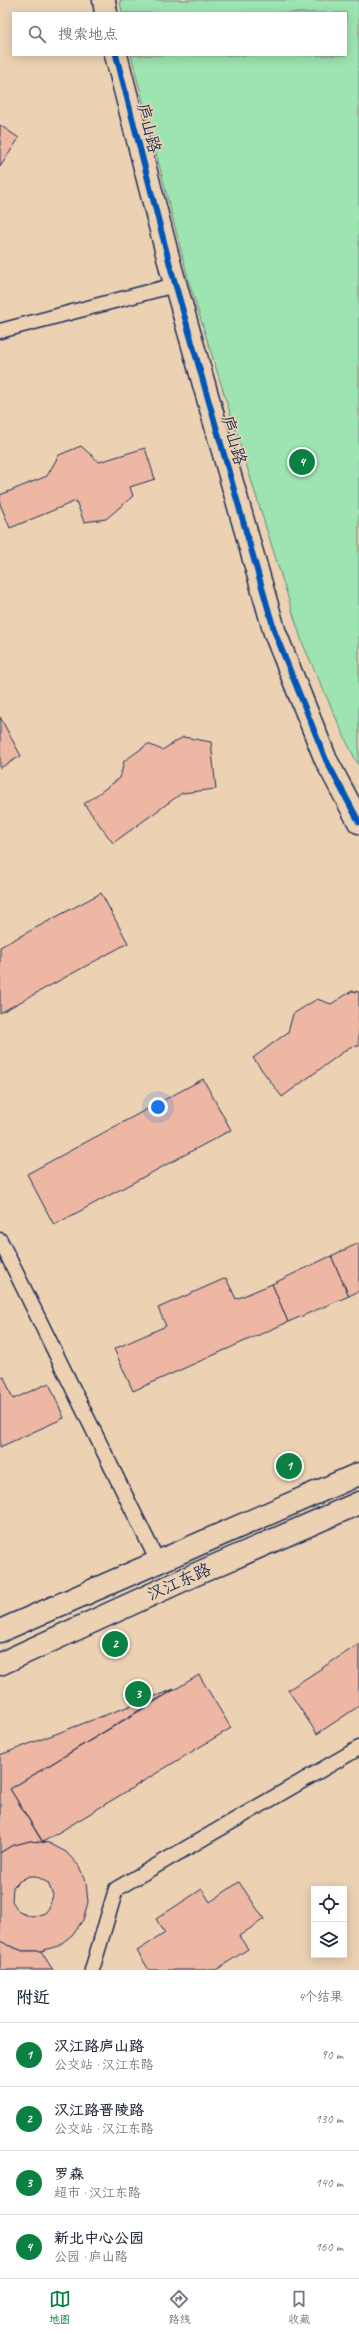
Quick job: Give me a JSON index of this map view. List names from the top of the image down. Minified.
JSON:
{"streets":{"street":["庐山路","汉江东路"]},"page":{"search":"搜索地点","pins":["4","1","2","3"],"heading":["附近","4个结果"],"list":[{"mark":"1","name":"汉江路庐山路","note":"公交站 · 汉江东路","value":"90 m"},{"mark":"2","name":"汉江路晋陵路","note":"公交站 · 汉江东路","value":"130 m"},{"mark":"3","name":"罗森","note":"超市 · 汉江东路","value":"140 m"},{"mark":"4","name":"新北中心公园","note":"公园 · 庐山路","value":"160 m"}],"nav":["地图","路线","收藏"]}}
